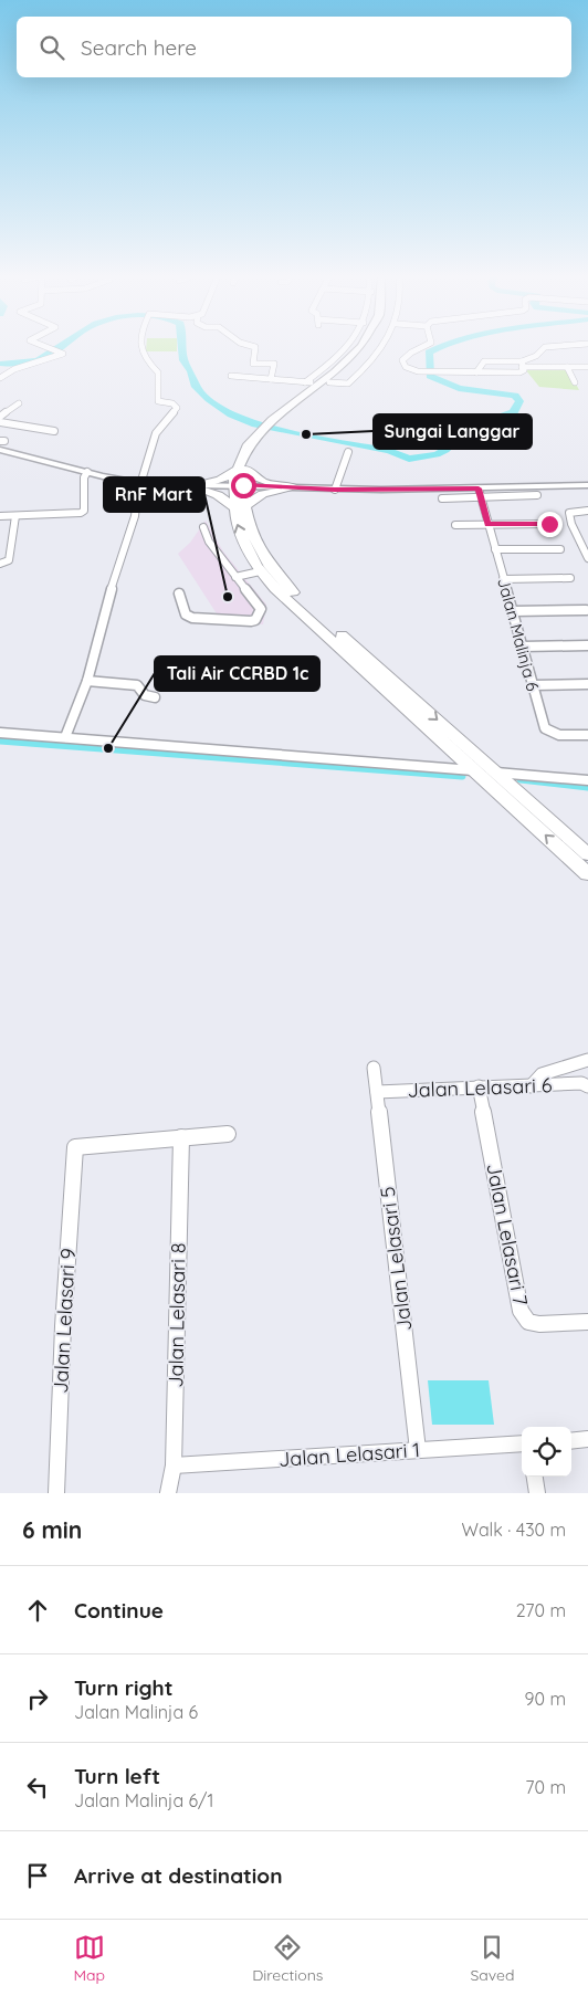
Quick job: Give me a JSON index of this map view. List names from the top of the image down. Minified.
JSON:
{"streets":{"street":["Jalan Malinja 6","Jalan Lelasari 6","Jalan Lelasari 7","Jalan Lelasari 5","Jalan Lelasari 8","Jalan Lelasari 9","Jalan Lelasari 1"]},"crossings":[["Jalan Lelasari 6","Jalan Lelasari 7"],["Jalan Lelasari 6","Jalan Lelasari 5"],["Jalan Lelasari 5","Jalan Lelasari 1"],["Jalan Lelasari 8","Jalan Lelasari 9"],["Jalan Lelasari 8","Jalan Lelasari 1"]],"places":["Sungai Langgar","RnF Mart","Tali Air CCRBD 1c"],"page":{"search":"Search here","heading":["6 min","Walk · 430 m"],"list":[["Continue","270 m"],["Turn right","Jalan Malinja 6","90 m"],["Turn left","Jalan Malinja 6/1","70 m"],"Arrive at destination"],"nav":["Map","Directions","Saved"]}}
